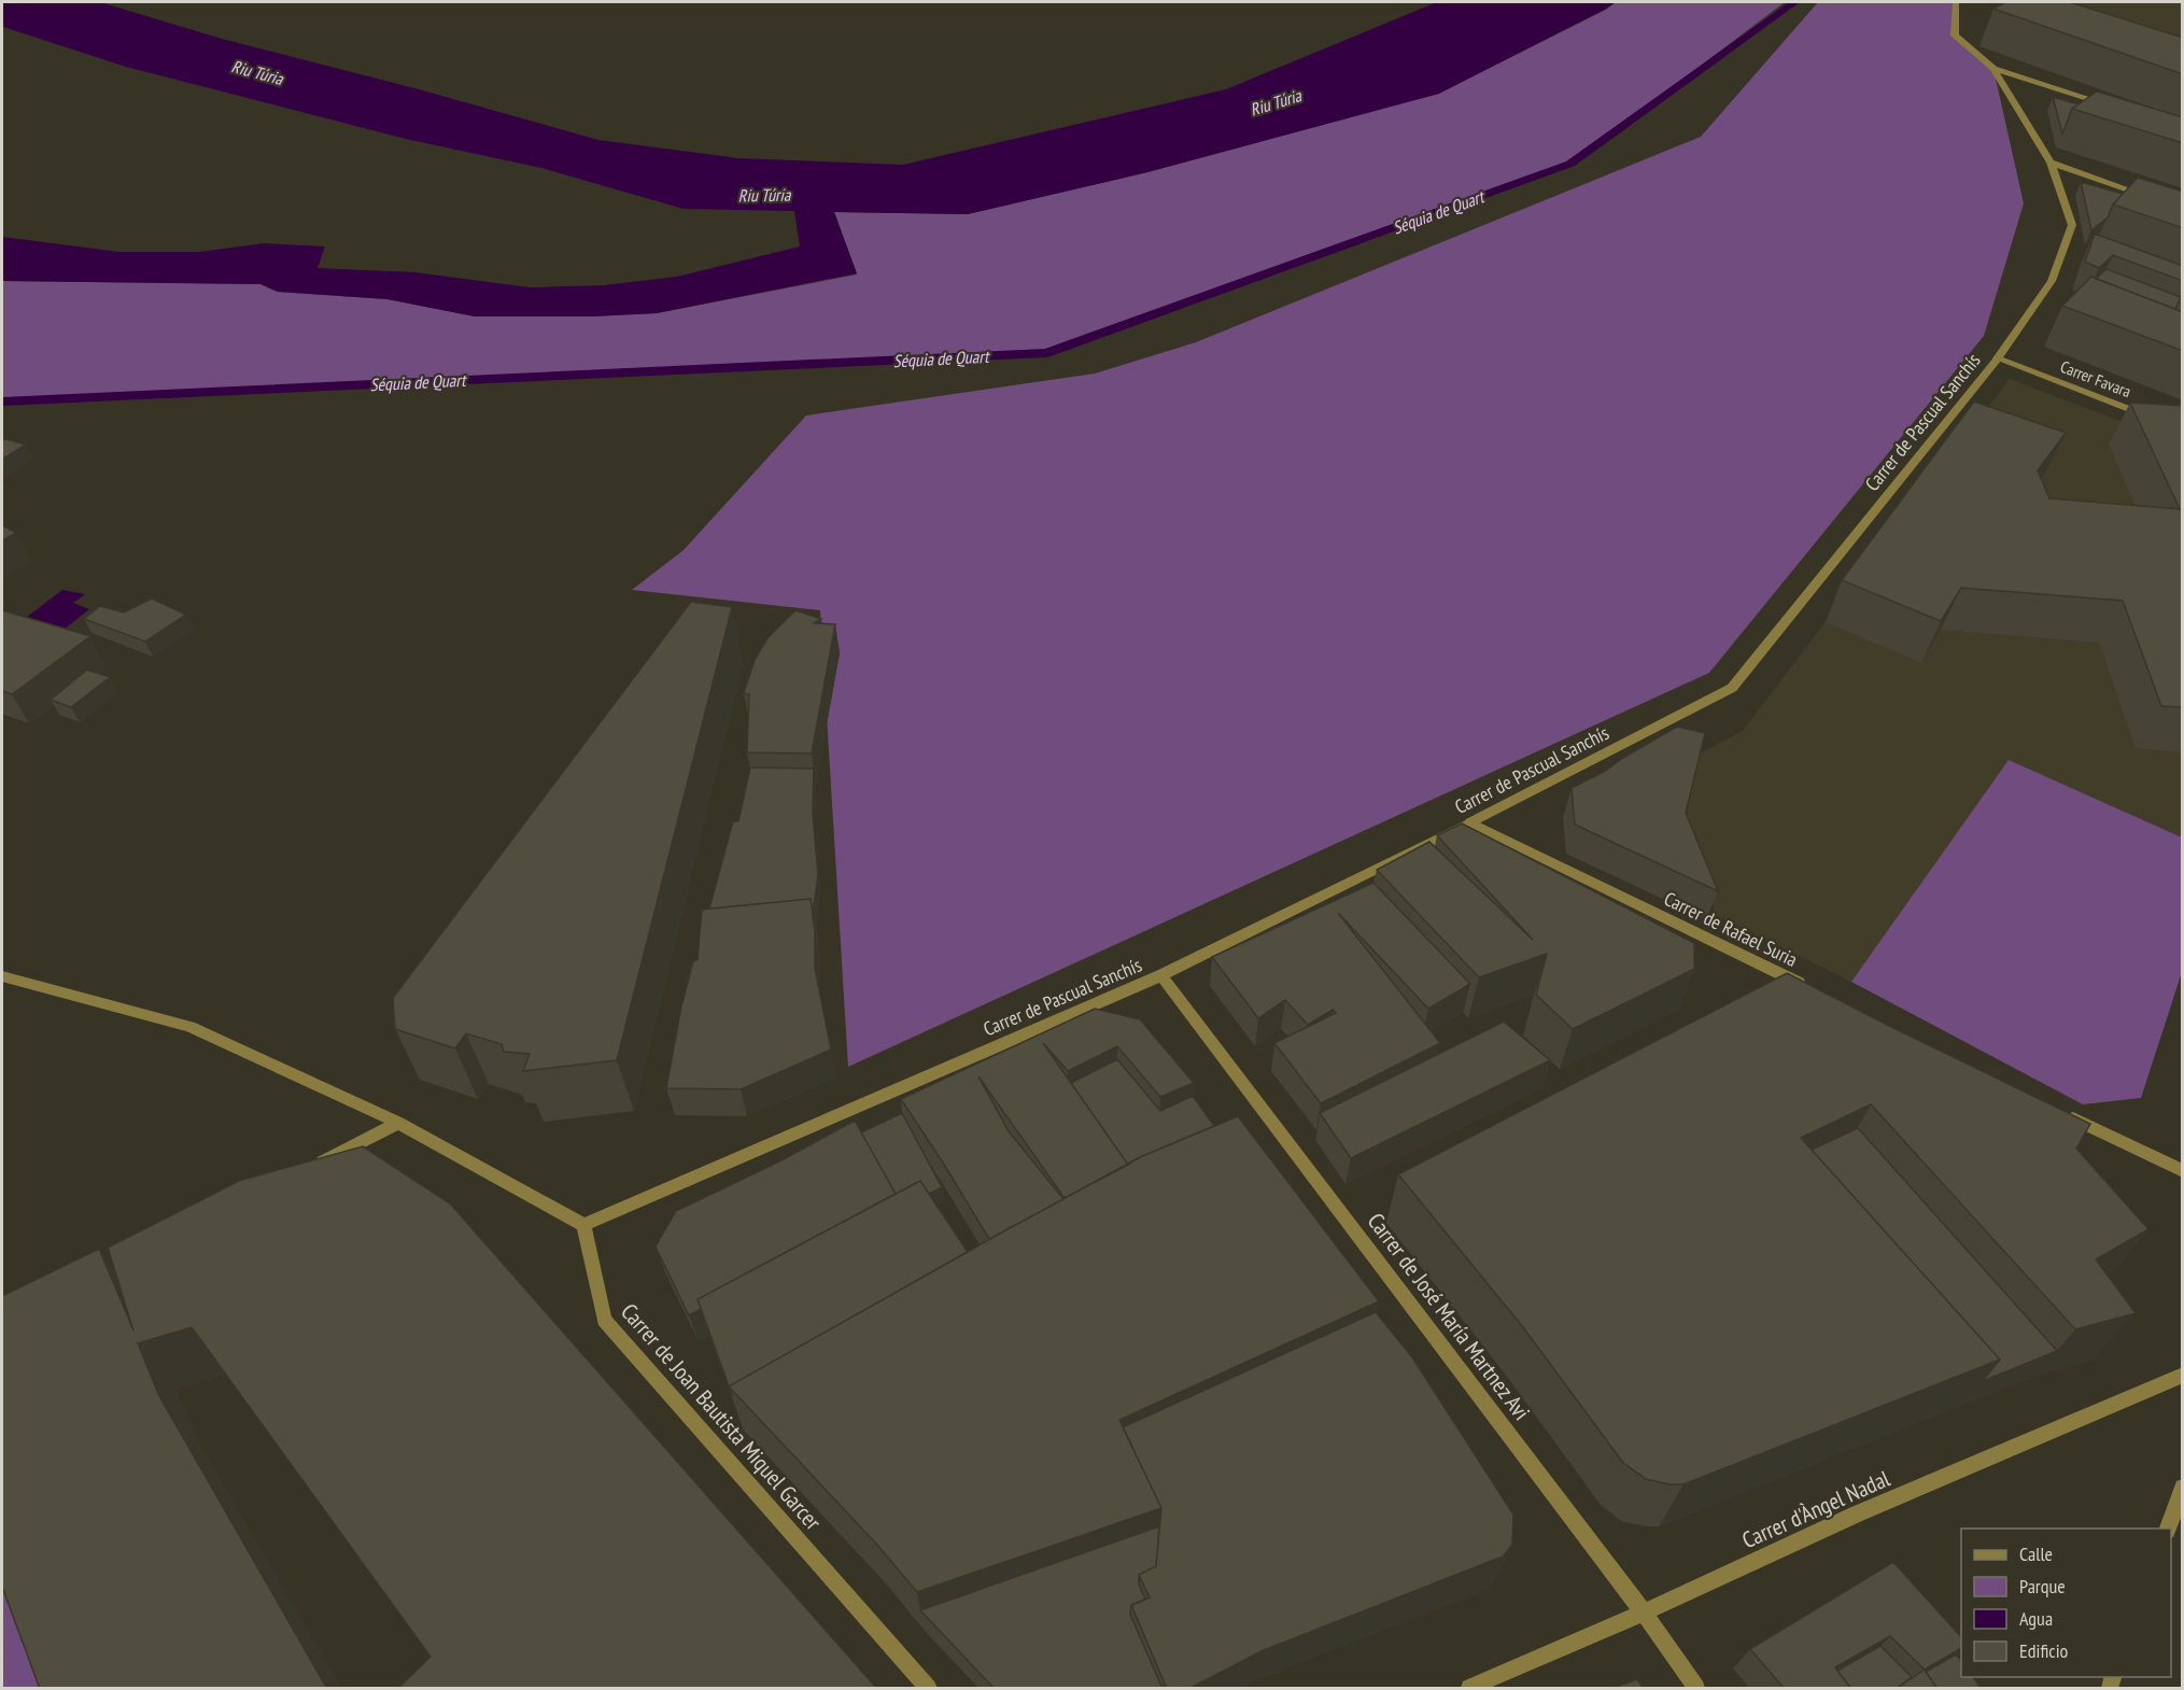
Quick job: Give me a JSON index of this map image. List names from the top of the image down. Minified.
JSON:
{"streets":{"street":["Carrer Favara","Carrer de Pascual Sanchís","Carrer de Rafael Suria","Carrer de José María Martnez Avi","Carrer de Joan Bautista Miquel Garcer","Carrer d'Àngel Nadal"]},"crossings":[["Carrer Favara","Carrer de Pascual Sanchís"],["Carrer de Pascual Sanchís","Carrer de Rafael Suria"],["Carrer de Pascual Sanchís","Carrer de José María Martnez Avi"],["Carrer de Pascual Sanchís","Carrer de Joan Bautista Miquel Garcer"],["Carrer de José María Martnez Avi","Carrer d'Àngel Nadal"]],"water":["Riu Túria","Séquia de Quart"],"legend":["Calle","Parque","Agua","Edificio"]}
